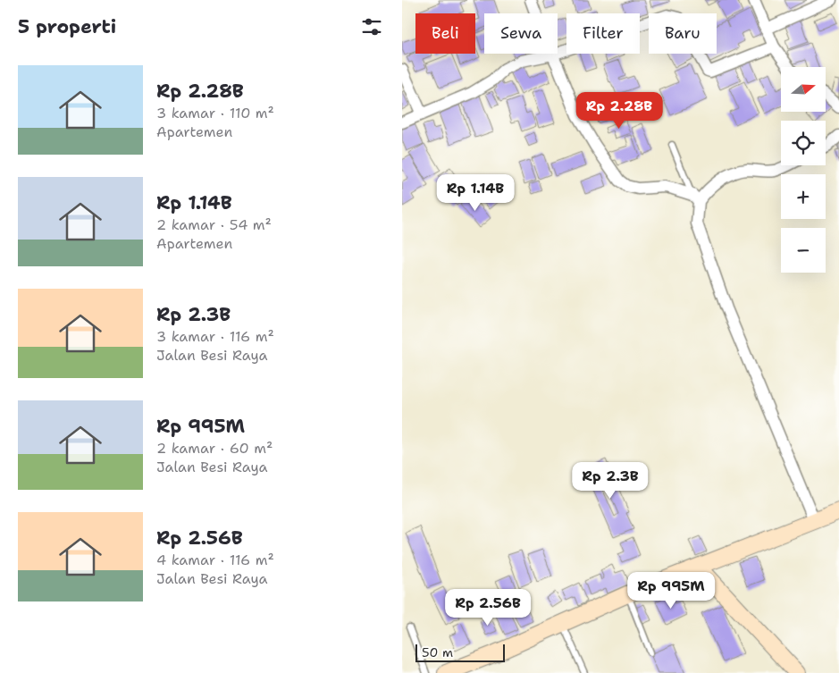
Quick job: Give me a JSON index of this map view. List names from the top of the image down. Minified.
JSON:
{"scale_bar":"50 m","north":"right","page":{"heading":"5 properti","chip":["Beli","Sewa","Filter","Baru"],"list":[{"name":"Rp 2.28B","note":"3 kamar · 110 m² · Apartemen"},{"name":"Rp 1.14B","note":"2 kamar · 54 m² · Apartemen"},{"name":"Rp 2.3B","note":"3 kamar · 116 m² · Jalan Besi Raya"},{"name":"Rp 995M","note":"2 kamar · 60 m² · Jalan Besi Raya"},{"name":"Rp 2.56B","note":"4 kamar · 116 m² · Jalan Besi Raya"}],"map_buttons":["+","−"],"price":["Rp 2.28B","Rp 1.14B","Rp 2.3B","Rp 995M","Rp 2.56B"],"scale":"50 m"}}
